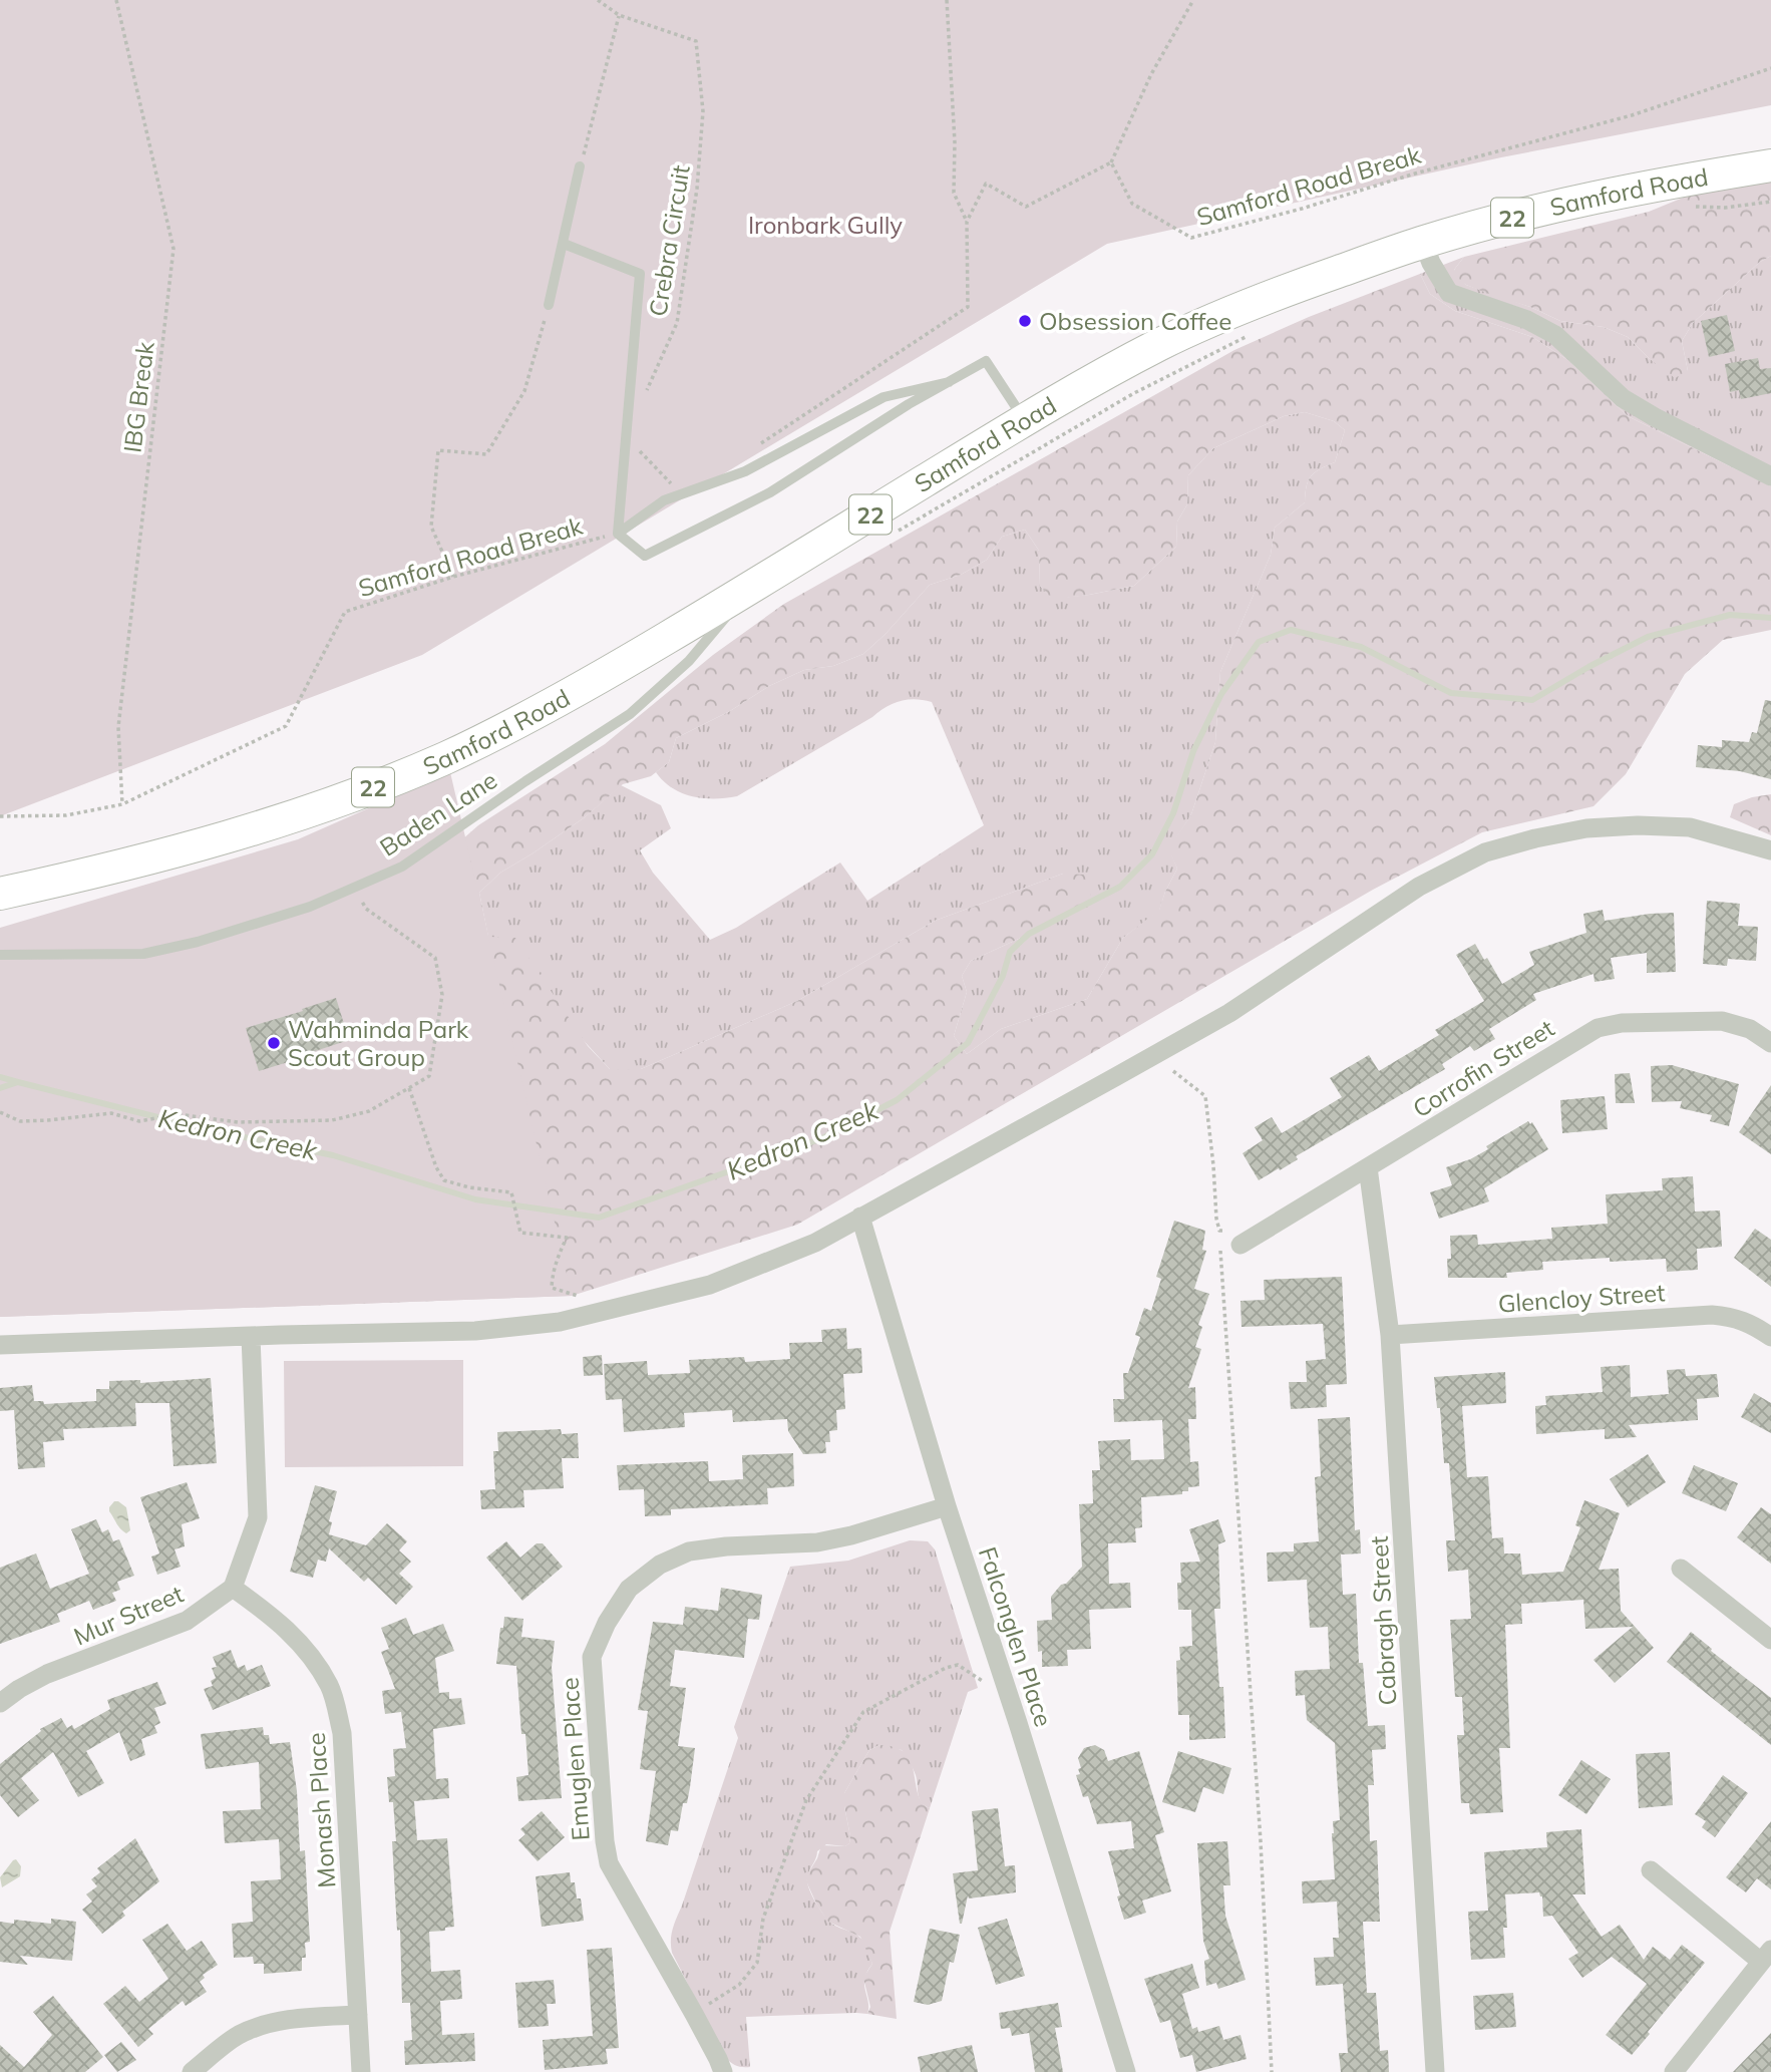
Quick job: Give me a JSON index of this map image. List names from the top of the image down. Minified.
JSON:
{"streets":{"main road":["Samford Road","22"],"street":["Corrofin Street","Glencloy Street","Mur Street","Cabragh Street","Falconglen Place","Emuglen Place","Monash Place"],"lane":["Baden Lane"],"path":["Samford Road Break","Crebra Circuit","IBG Break"]},"crossings":[["Samford Road Break","IBG Break"],["Samford Road","Baden Lane"],["Corrofin Street","Cabragh Street"],["Glencloy Street","Cabragh Street"],["Mur Street","Monash Place"],["Falconglen Place","Emuglen Place"]],"water":["Kedron Creek"],"parks":["Ironbark Gully"],"places":["Obsession Coffee","Wahminda Park Scout Group"]}
